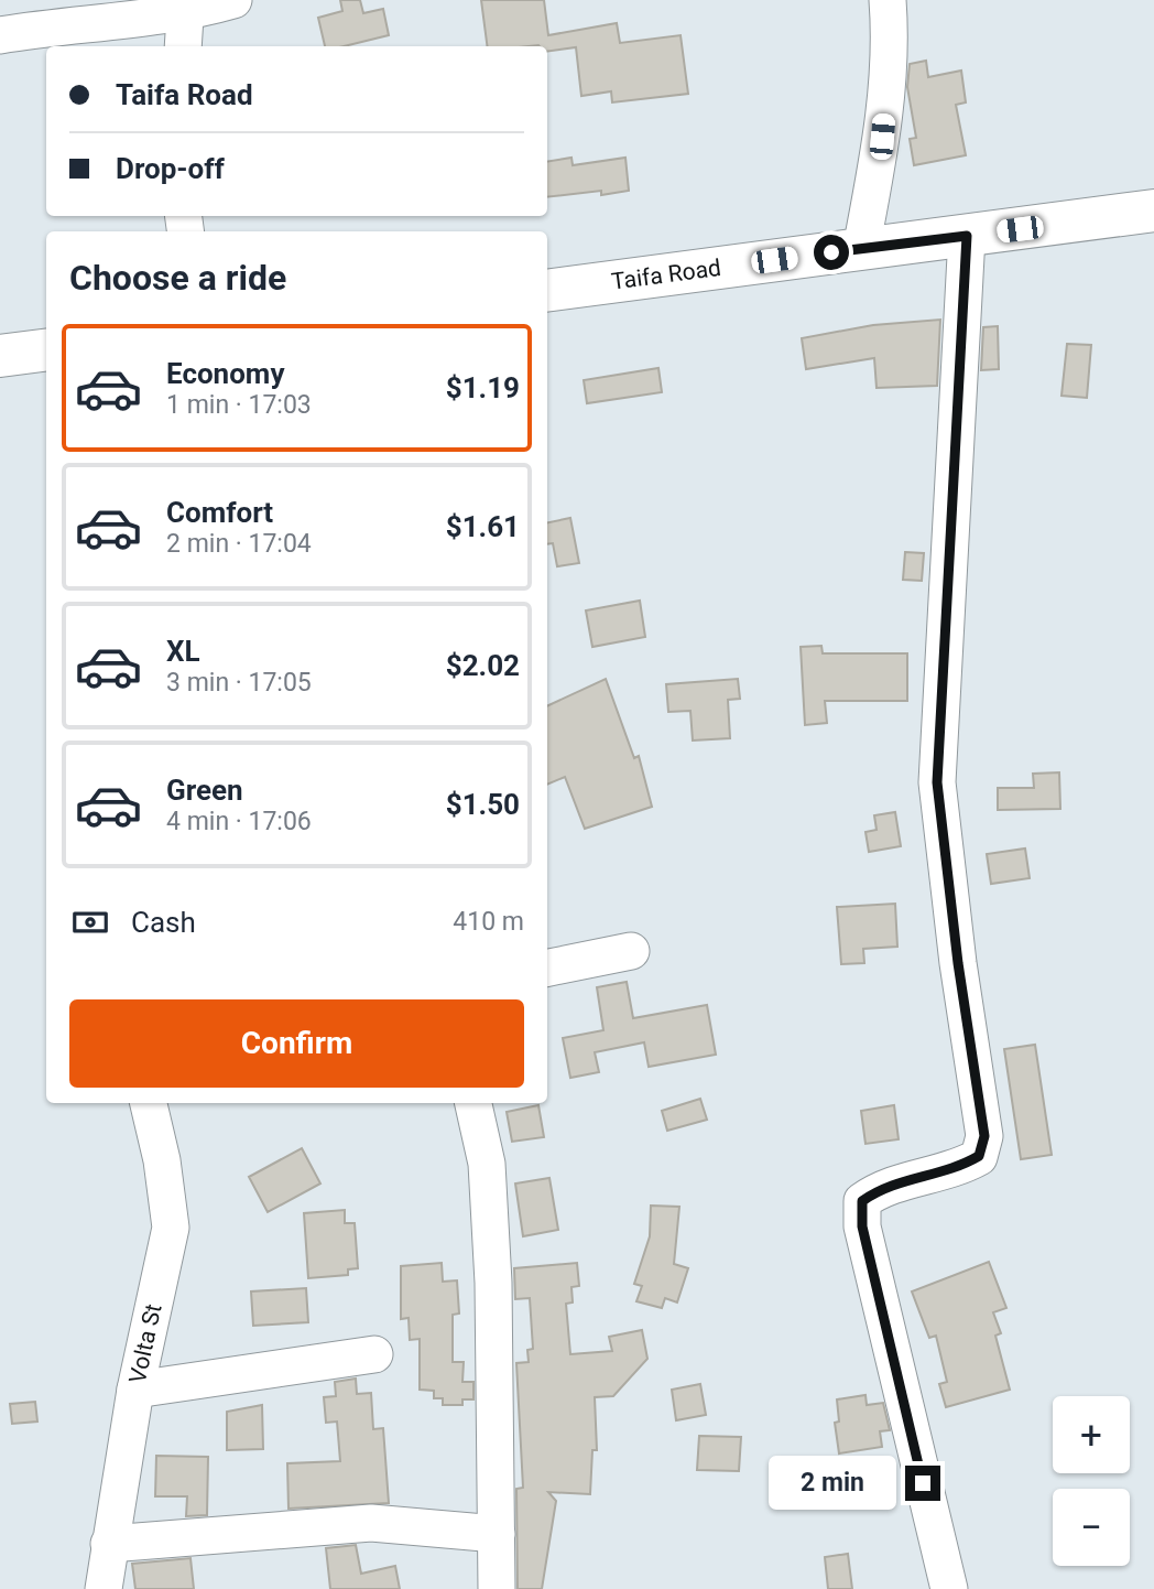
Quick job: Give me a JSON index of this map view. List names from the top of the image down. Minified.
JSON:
{"streets":{"highway":["Taifa Road"],"street":["Volta St"]},"page":{"banner":["Taifa Road","Drop-off"],"heading":"Choose a ride","list":[{"name":"Economy","note":"1 min · 17:03","value":"$1.19"},{"name":"Comfort","note":"2 min · 17:04","value":"$1.61"},{"name":"XL","note":"3 min · 17:05","value":"$2.02"},{"name":"Green","note":"4 min · 17:06","value":"$1.50"}],"pay":["Cash","410 m"],"buttons":"Confirm","map_buttons":["+","−"],"bubble":"2 min"}}
